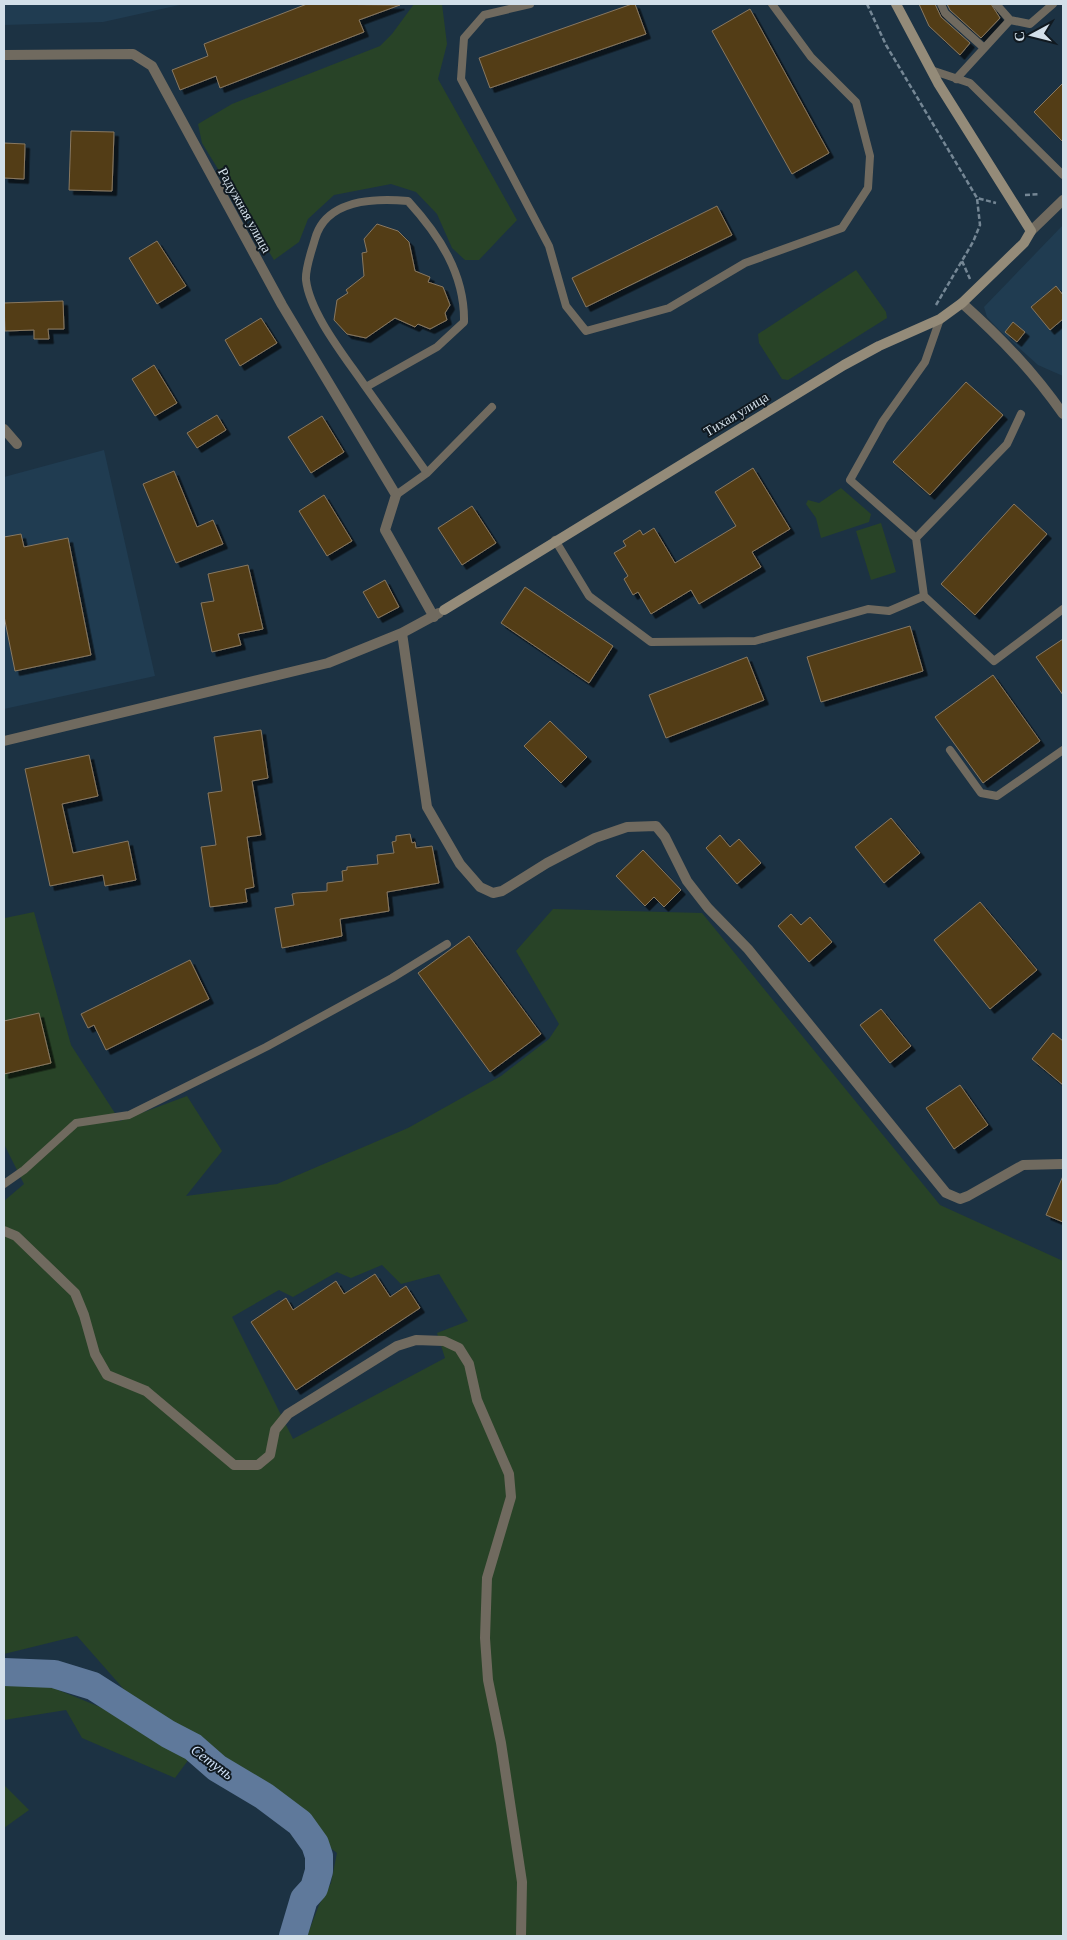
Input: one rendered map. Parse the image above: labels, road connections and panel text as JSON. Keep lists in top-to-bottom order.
{
  "streets": {
    "street": ["Радужная улица", "Тихая улица"]
  },
  "water": ["Сетунь"],
  "north": "left"
}
